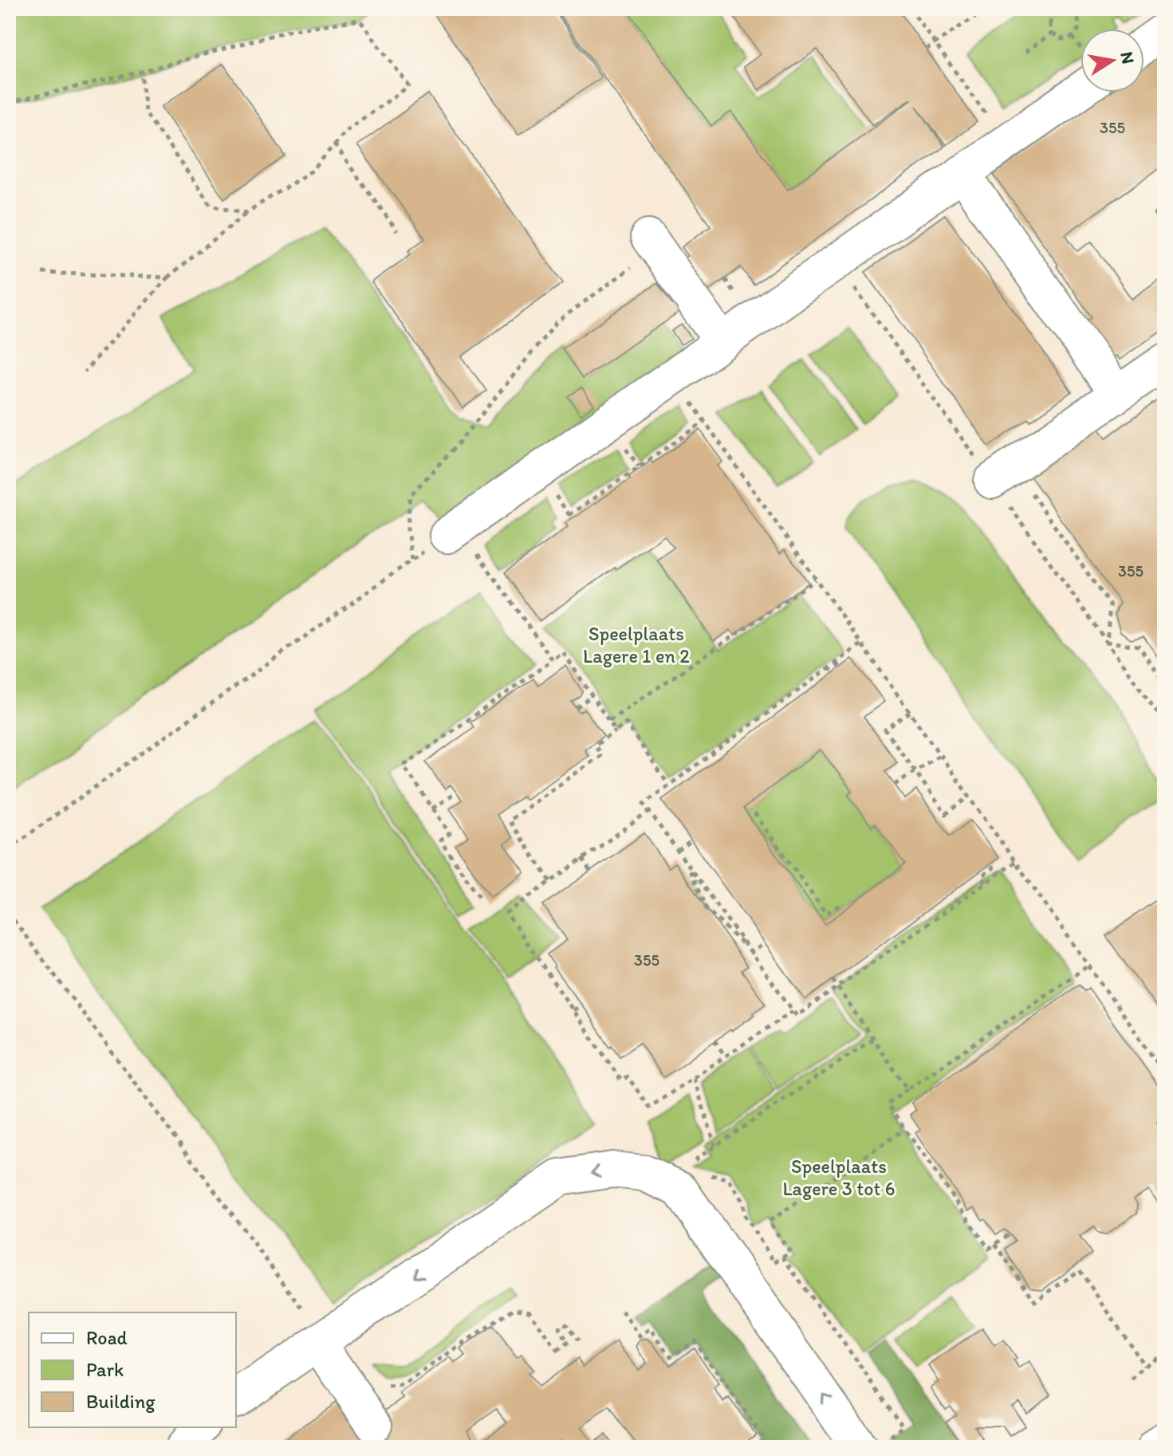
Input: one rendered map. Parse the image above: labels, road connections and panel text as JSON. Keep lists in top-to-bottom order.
{
  "parks": ["Speelplaats Lagere 1 en 2", "Speelplaats Lagere 3 tot 6"],
  "house_numbers": ["355", "355", "355"],
  "legend": ["Road", "Park", "Building"],
  "north": "right"
}
